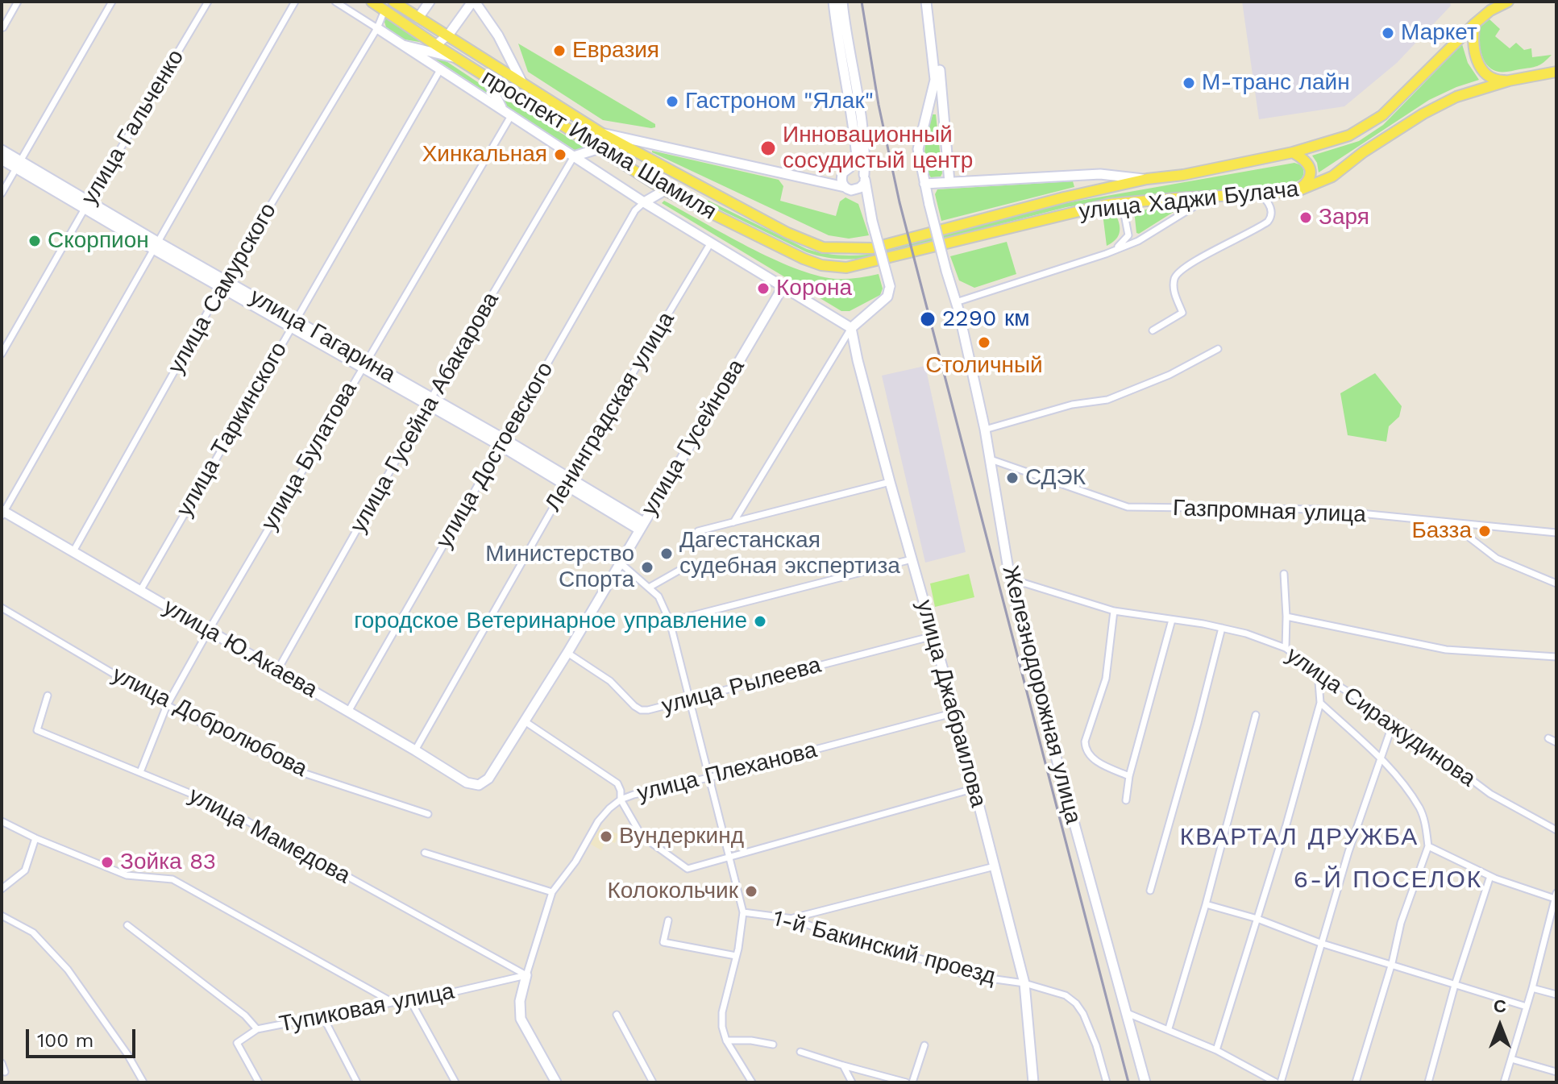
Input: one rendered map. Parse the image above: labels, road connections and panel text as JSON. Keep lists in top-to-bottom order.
{
  "streets": {
    "main road": [
      "проспект Имама Шамиля",
      "улица Хаджи Булача",
      "улица Гагарина",
      "улица Гусейнова",
      "улица Ю.Акаева",
      "Железнодорожная улица",
      "улица Джабраилова"
    ],
    "street": [
      "улица Гальченко",
      "улица Самурского",
      "Ленинградская улица",
      "улица Гусейна Абакарова",
      "улица Таркинского",
      "улица Достоевского",
      "улица Булатова",
      "Газпромная улица",
      "улица Рылеева",
      "улица Сиражудинова",
      "улица Добролюбова",
      "улица Плеханова",
      "улица Мамедова",
      "1-й Бакинский проезд",
      "Тупиковая улица"
    ]
  },
  "crossings": [
    ["улица Гальченко", "улица Гагарина"],
    ["проспект Имама Шамиля", "улица Хаджи Булача"],
    ["проспект Имама Шамиля", "улица Самурского"],
    ["проспект Имама Шамиля", "Ленинградская улица"],
    ["проспект Имама Шамиля", "улица Гусейна Абакарова"],
    ["проспект Имама Шамиля", "улица Таркинского"],
    ["проспект Имама Шамиля", "улица Гусейнова"],
    ["проспект Имама Шамиля", "улица Достоевского"],
    ["проспект Имама Шамиля", "улица Булатова"],
    ["проспект Имама Шамиля", "улица Джабраилова"],
    ["улица Самурского", "улица Гагарина"],
    ["улица Самурского", "улица Ю.Акаева"],
    ["улица Гагарина", "Ленинградская улица"],
    ["улица Гагарина", "улица Гусейна Абакарова"],
    ["улица Гагарина", "улица Таркинского"],
    ["улица Гагарина", "улица Гусейнова"],
    ["улица Гагарина", "улица Достоевского"],
    ["улица Гагарина", "улица Булатова"],
    ["Ленинградская улица", "улица Ю.Акаева"],
    ["улица Гусейна Абакарова", "улица Ю.Акаева"],
    ["улица Таркинского", "улица Ю.Акаева"],
    ["улица Гусейнова", "улица Ю.Акаева"],
    ["улица Гусейнова", "улица Рылеева"],
    ["улица Достоевского", "улица Ю.Акаева"],
    ["улица Булатова", "улица Ю.Акаева"],
    ["улица Булатова", "улица Добролюбова"],
    ["улица Булатова", "улица Мамедова"],
    ["Газпромная улица", "Железнодорожная улица"],
    ["улица Рылеева", "улица Джабраилова"],
    ["Железнодорожная улица", "улица Сиражудинова"],
    ["улица Джабраилова", "улица Плеханова"],
    ["улица Джабраилова", "1-й Бакинский проезд"],
    ["улица Плеханова", "улица Мамедова"],
    ["улица Плеханова", "Тупиковая улица"],
    ["улица Мамедова", "Тупиковая улица"]
  ],
  "districts": ["КВАРТАЛ ДРУЖБА", "6-Й ПОСЕЛОК"],
  "places": [
    "Маркет",
    "Евразия",
    "М-транс лайн",
    "Гастроном \"Ялак\"",
    "Инновационный сосудистый центр",
    "Хинкальная",
    "Заря",
    "Скорпион",
    "Корона",
    "2290 км",
    "Столичный",
    "СДЭК",
    "Базза",
    "Дагестанская судебная экспертиза",
    "Министерство Спорта",
    "городское Ветеринарное управление",
    "Вундеркинд",
    "Зойка 83",
    "Колокольчик"
  ],
  "scale_bar": "100 m",
  "north": "top"
}
